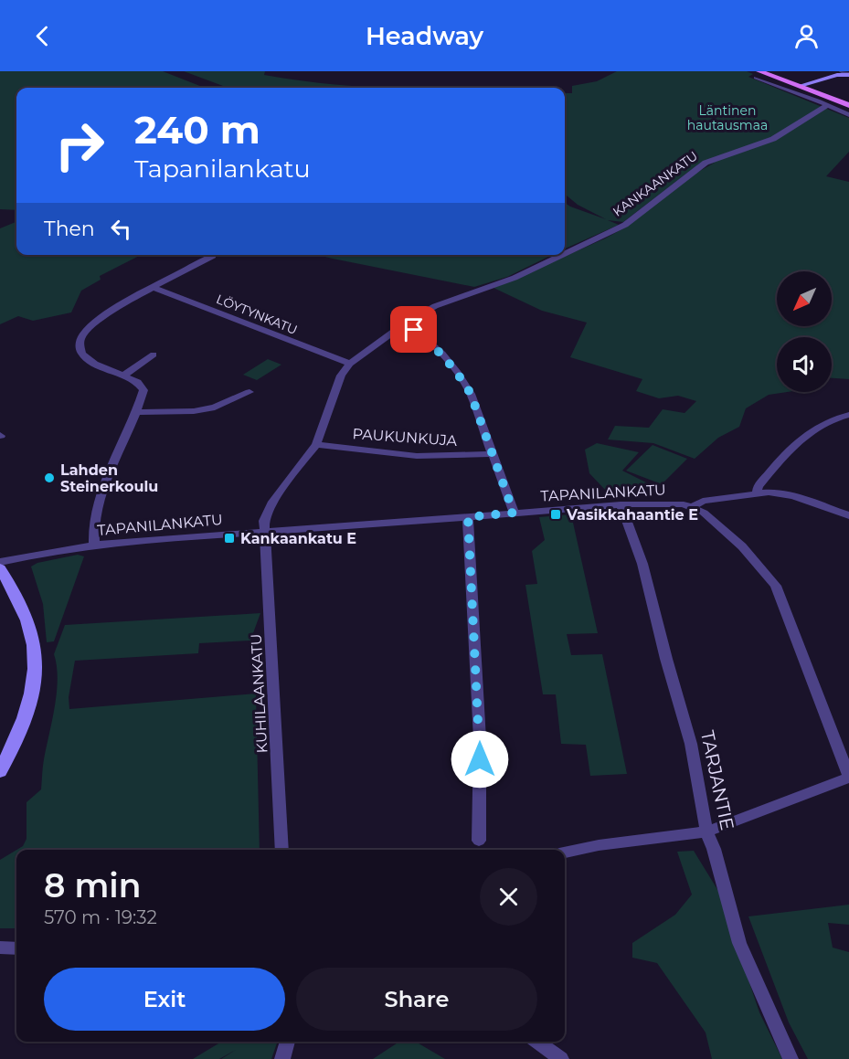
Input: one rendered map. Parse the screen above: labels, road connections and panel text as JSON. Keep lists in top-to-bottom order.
{
  "streets": {
    "street": [
      "KANKAANKATU",
      "LÖYTYNKATU",
      "PAUKUNKUJA",
      "TAPANILANKATU",
      "KUHILAANKATU",
      "TARJANTIE"
    ]
  },
  "crossings": [
    ["KANKAANKATU", "LÖYTYNKATU"],
    ["KANKAANKATU", "PAUKUNKUJA"],
    ["KANKAANKATU", "TAPANILANKATU"],
    ["KANKAANKATU", "KUHILAANKATU"],
    ["TAPANILANKATU", "KUHILAANKATU"],
    ["TAPANILANKATU", "TARJANTIE"]
  ],
  "parks": ["Läntinen hautausmaa"],
  "places": {
    "other": ["Lahden Steinerkoulu"],
    "transit": ["Vasikkahaantie E", "Kankaankatu E"]
  },
  "north": "bottom left",
  "page": {
    "header": "Headway",
    "turn": ["240 m", "Tapanilankatu"],
    "then": "Then",
    "heading": ["8 min", "570 m · 19:32"],
    "buttons": ["Exit", "Share"]
  }
}
